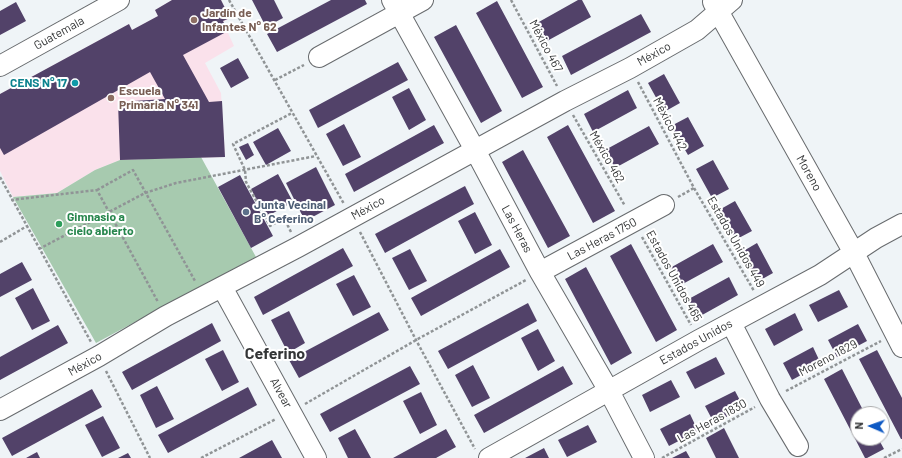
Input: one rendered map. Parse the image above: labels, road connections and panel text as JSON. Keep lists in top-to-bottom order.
{
  "streets": {
    "street": [
      "Guatemala",
      "México",
      "Moreno",
      "Las Heras",
      "Las Heras 1750",
      "Estados Unidos",
      "Alvear"
    ],
    "path": [
      "México 467",
      "México 442",
      "México 462",
      "Estados Unidos 449",
      "Estados Unidos 465",
      "Moreno 1829",
      "Las Heras 1830"
    ]
  },
  "crossings": [
    ["México 467", "México"],
    ["México 467", "México 462"],
    ["México", "México 442"],
    ["México", "México 462"],
    ["México", "Moreno"],
    ["México", "Las Heras"],
    ["México", "Alvear"],
    ["México 442", "Estados Unidos 449"],
    ["México 462", "Las Heras 1750"],
    ["México 462", "Estados Unidos 465"],
    ["Moreno", "Estados Unidos"],
    ["Moreno", "Moreno 1829"],
    ["Las Heras", "Las Heras 1750"],
    ["Las Heras", "Estados Unidos"],
    ["Las Heras 1750", "Estados Unidos 465"],
    ["Estados Unidos 449", "Estados Unidos"],
    ["Estados Unidos 465", "Estados Unidos"],
    ["Moreno 1829", "Las Heras 1830"]
  ],
  "districts": ["Ceferino"],
  "places": [
    "Jardín de Infantes N° 62",
    "CENS N° 17",
    "Escuela Primaria N° 341",
    "Junta Vecinal B° Ceferino",
    "Gimnasio a cielo abierto"
  ],
  "north": "left"
}
